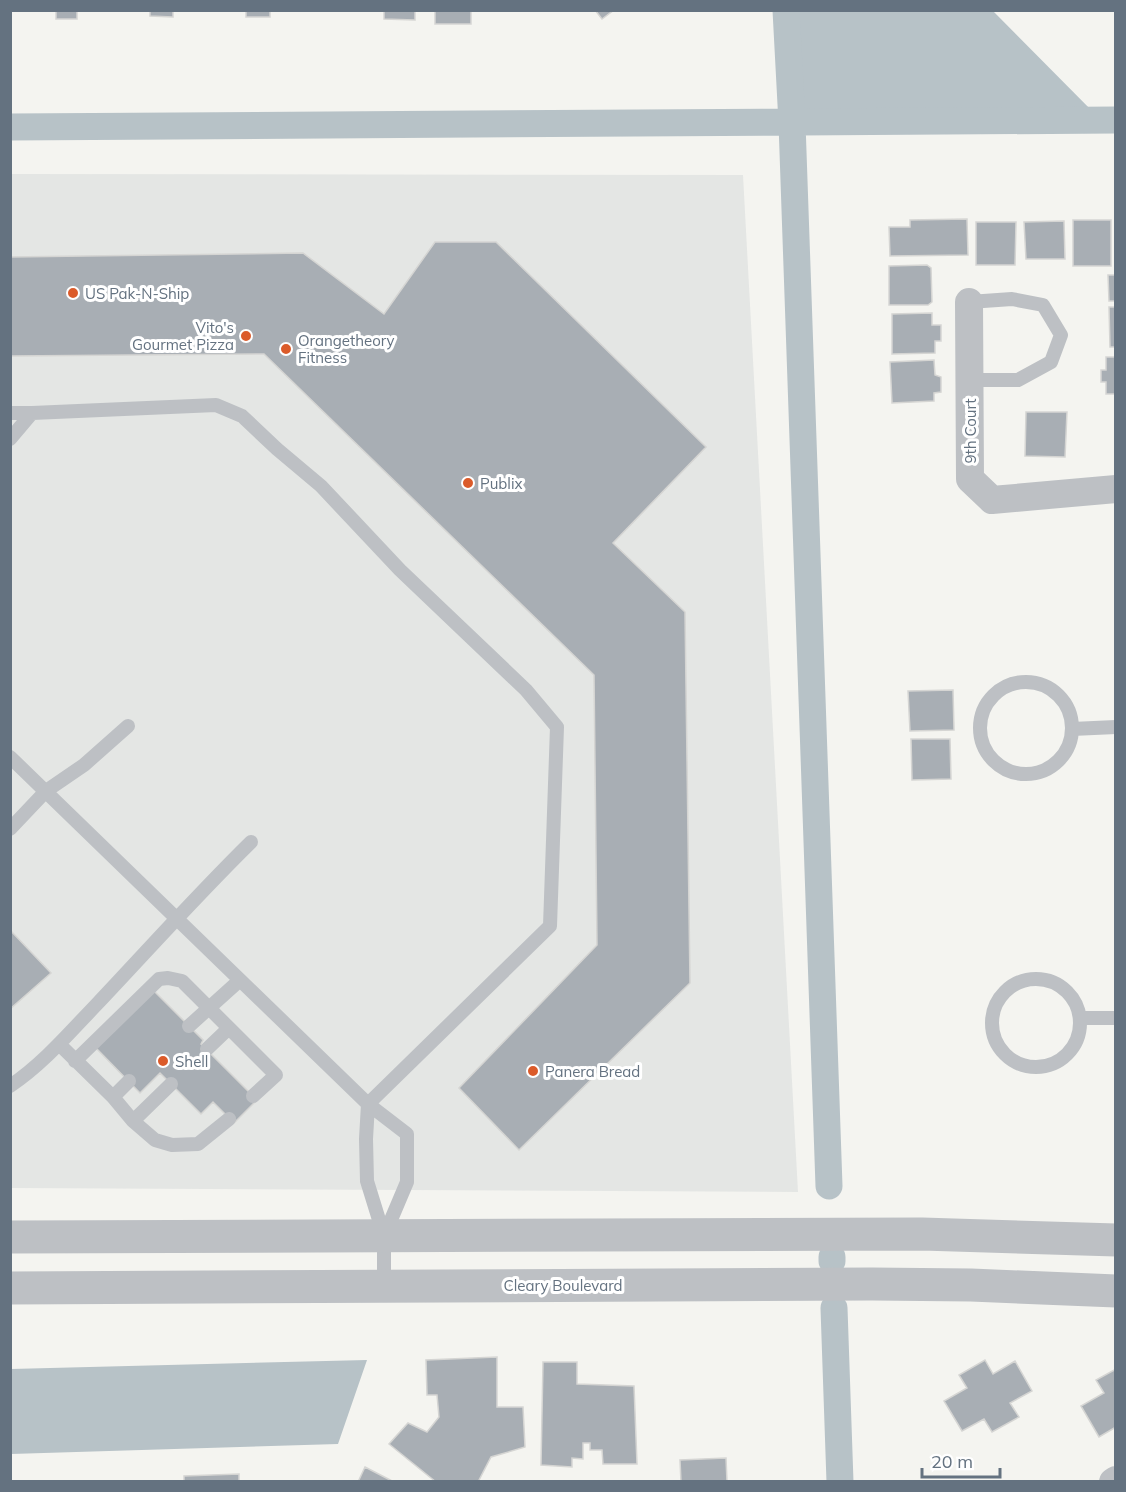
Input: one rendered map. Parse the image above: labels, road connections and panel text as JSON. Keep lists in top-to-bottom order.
{
  "streets": {
    "street": ["9th Court", "Cleary Boulevard"]
  },
  "places": [
    "US Pak-N-Ship",
    "Vito's Gourmet Pizza",
    "Orangetheory Fitness",
    "Publix",
    "Shell",
    "Panera Bread"
  ],
  "scale_bar": "20 m"
}
